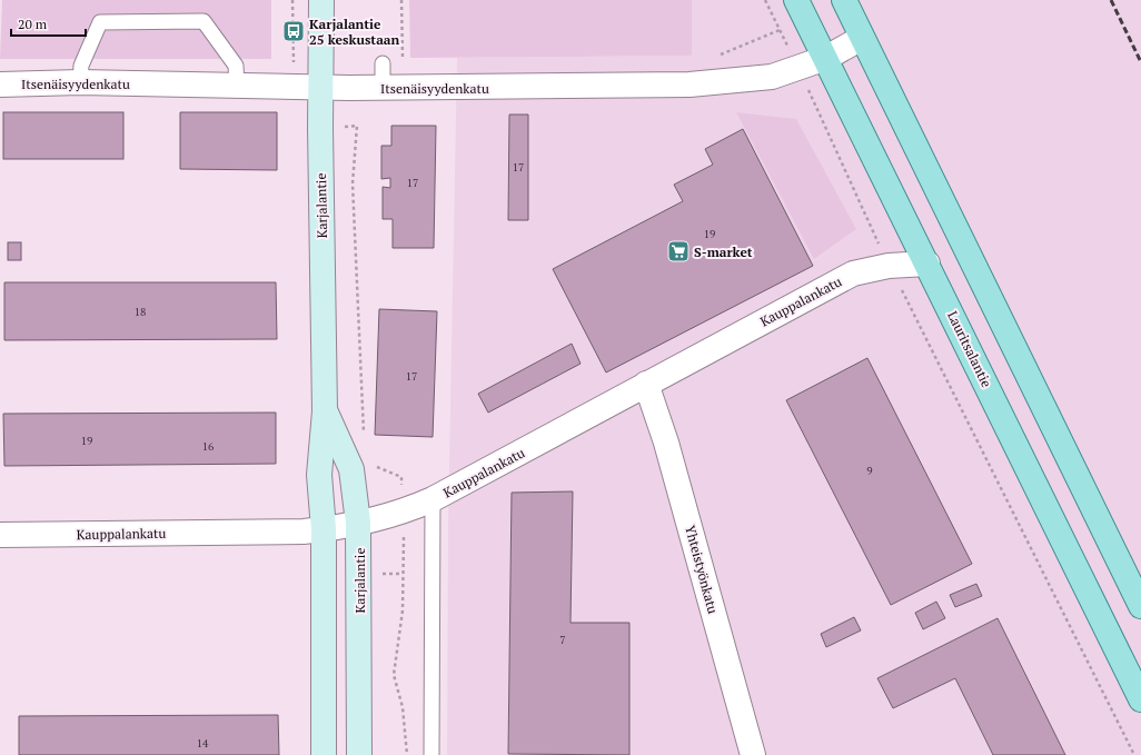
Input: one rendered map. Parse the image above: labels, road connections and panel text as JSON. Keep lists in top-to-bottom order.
{
  "streets": {
    "main road": ["Karjalantie", "Lauritsalantie"],
    "street": ["Itsenäisyydenkatu", "Kauppalankatu", "Yhteistyönkatu"]
  },
  "crossings": [
    ["Itsenäisyydenkatu", "Karjalantie"],
    ["Itsenäisyydenkatu", "Lauritsalantie"],
    ["Karjalantie", "Kauppalankatu"],
    ["Kauppalankatu", "Lauritsalantie"],
    ["Kauppalankatu", "Yhteistyönkatu"]
  ],
  "places": {
    "bus stop": ["Karjalantie 25 keskustaan"],
    "supermarket": ["S-market"]
  },
  "house_numbers": [
    "17",
    "17",
    "19",
    "18",
    "17",
    "19",
    "16",
    "9",
    "7",
    "14"
  ],
  "scale_bar": "20 m"
}
